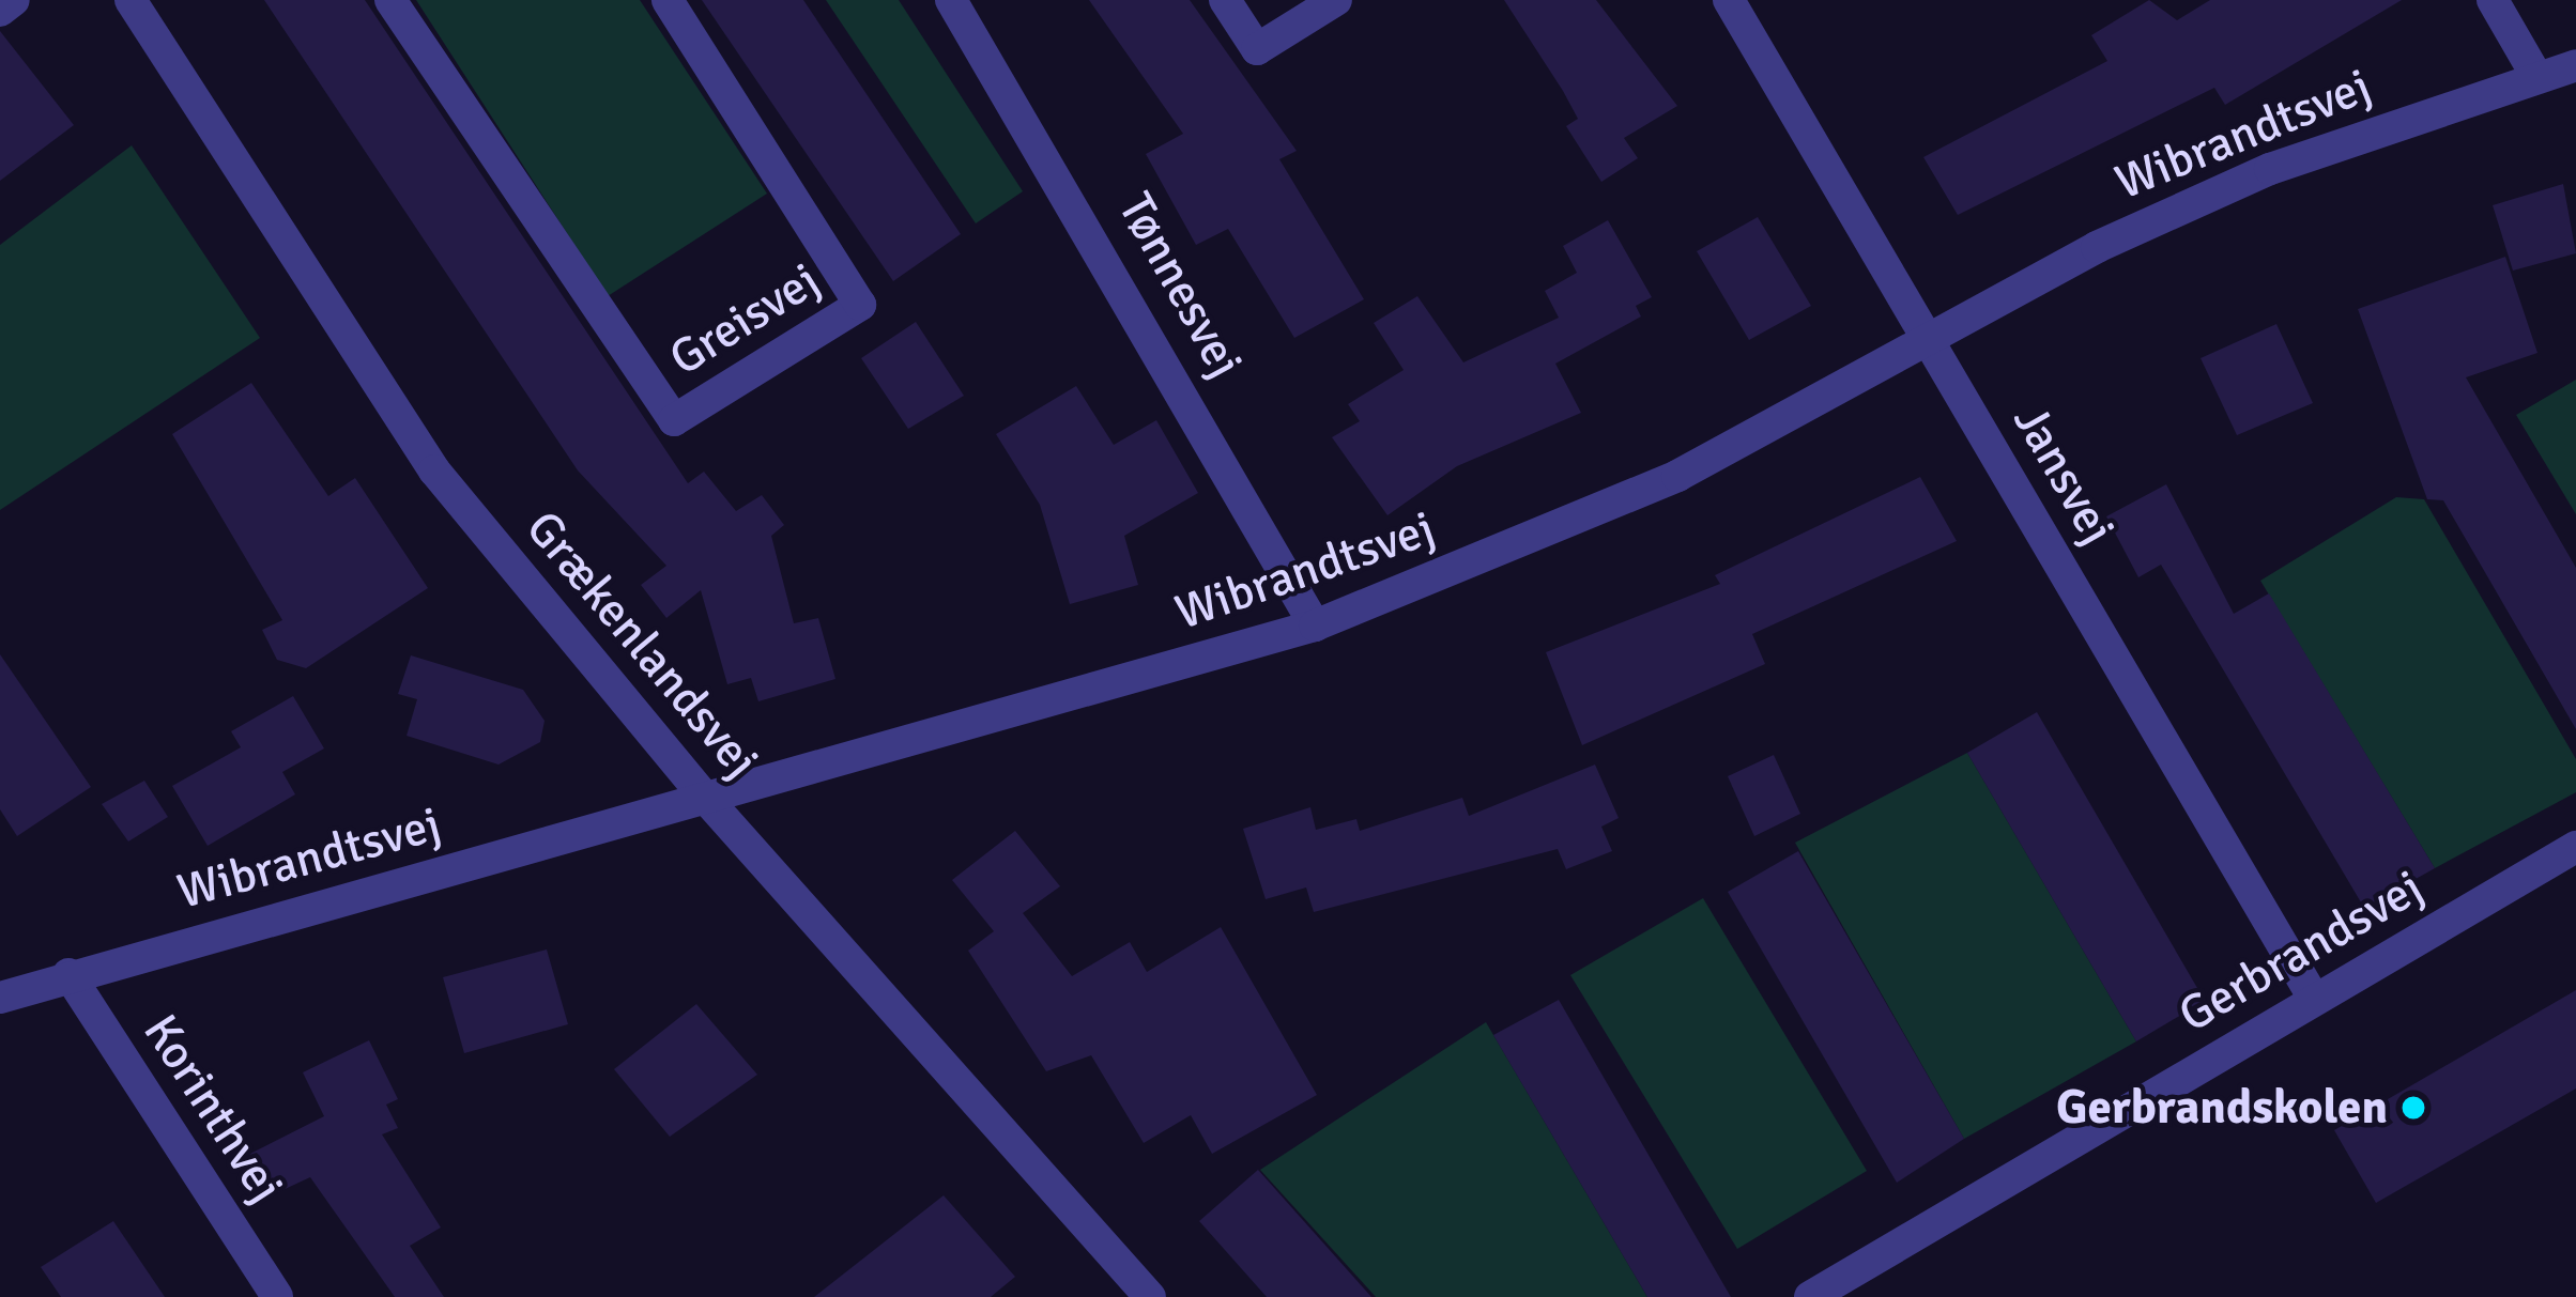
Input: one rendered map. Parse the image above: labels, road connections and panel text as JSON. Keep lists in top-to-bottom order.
{
  "streets": {
    "street": [
      "Wibrandtsvej",
      "Tønnesvej",
      "Greisvej",
      "Jansvej",
      "Grækenlandsvej",
      "Gerbrandsvej",
      "Korinthvej"
    ]
  },
  "crossings": [
    ["Wibrandtsvej", "Tønnesvej"],
    ["Wibrandtsvej", "Jansvej"],
    ["Wibrandtsvej", "Grækenlandsvej"],
    ["Wibrandtsvej", "Korinthvej"],
    ["Jansvej", "Gerbrandsvej"]
  ],
  "places": ["Gerbrandskolen"]
}
